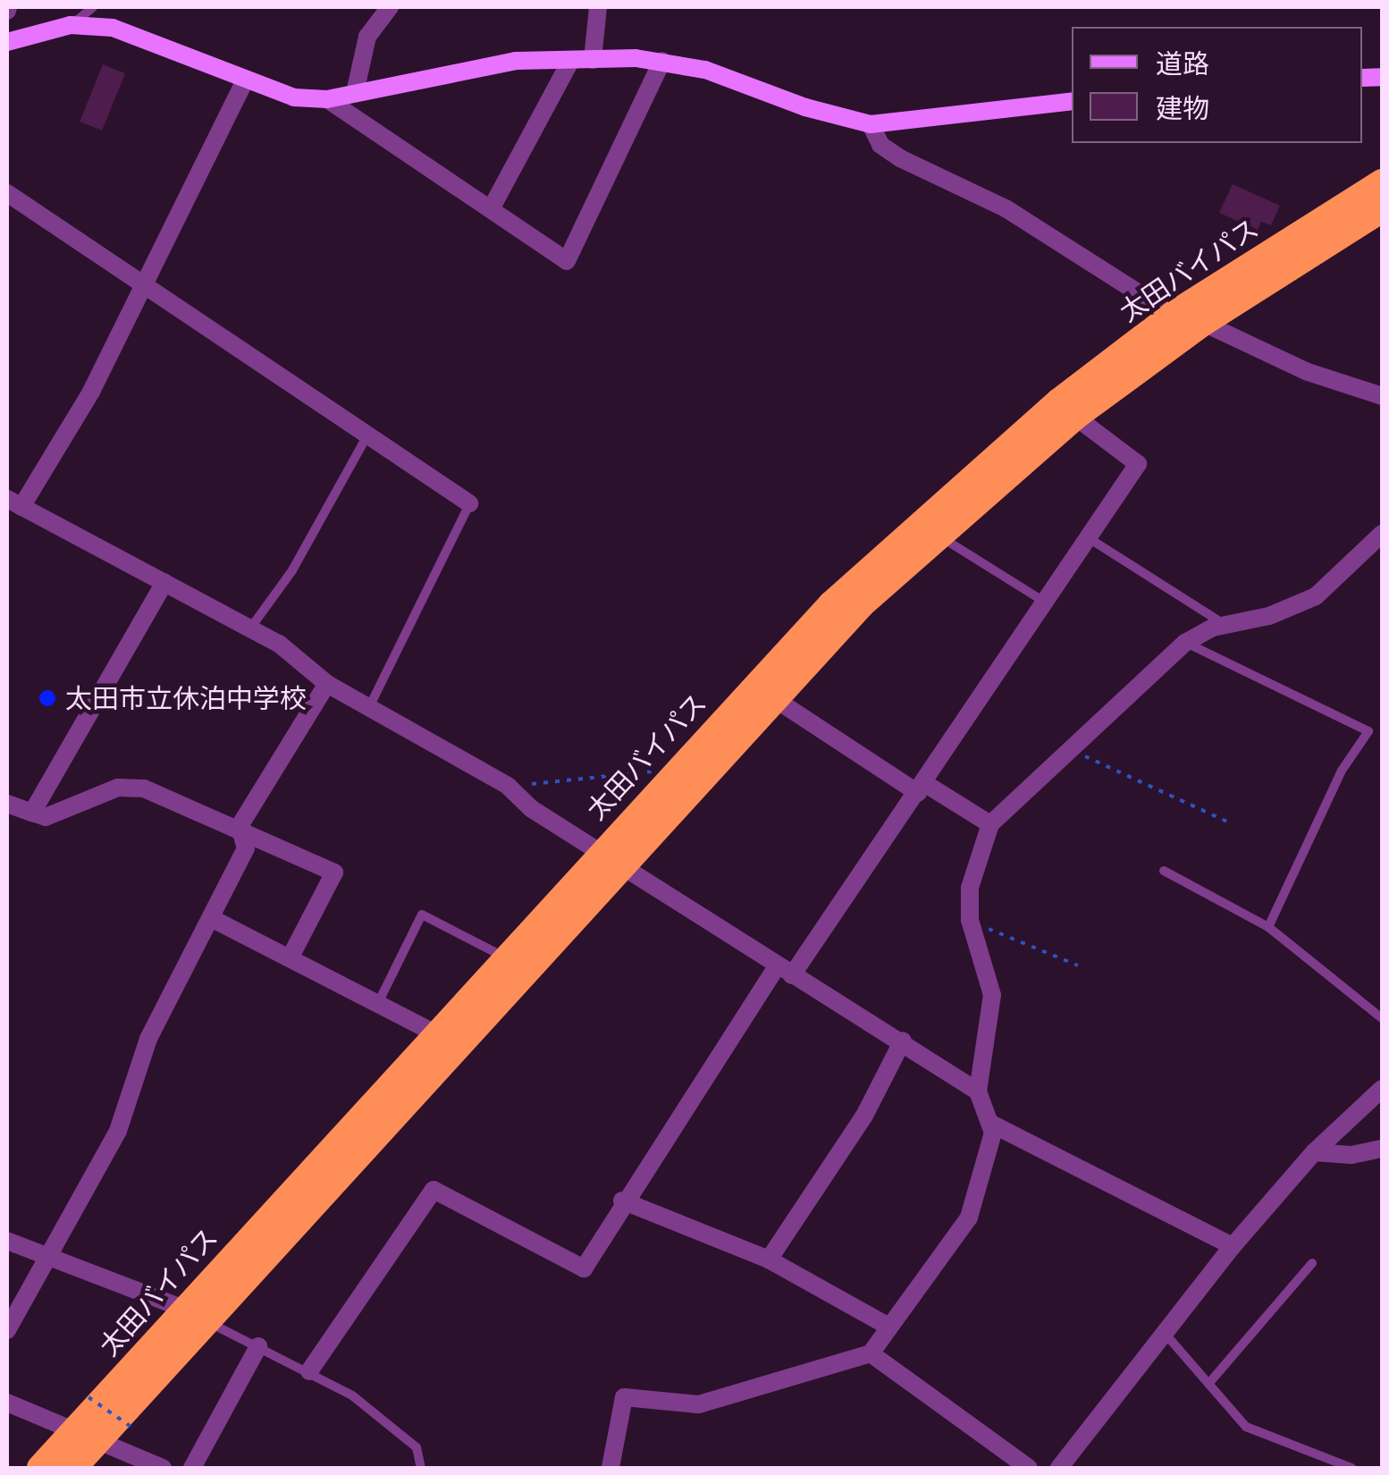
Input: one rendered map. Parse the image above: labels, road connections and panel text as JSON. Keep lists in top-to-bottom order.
{
  "streets": {
    "highway": ["太田バイパス"]
  },
  "places": ["太田市立休泊中学校"],
  "legend": ["道路", "建物"]
}
